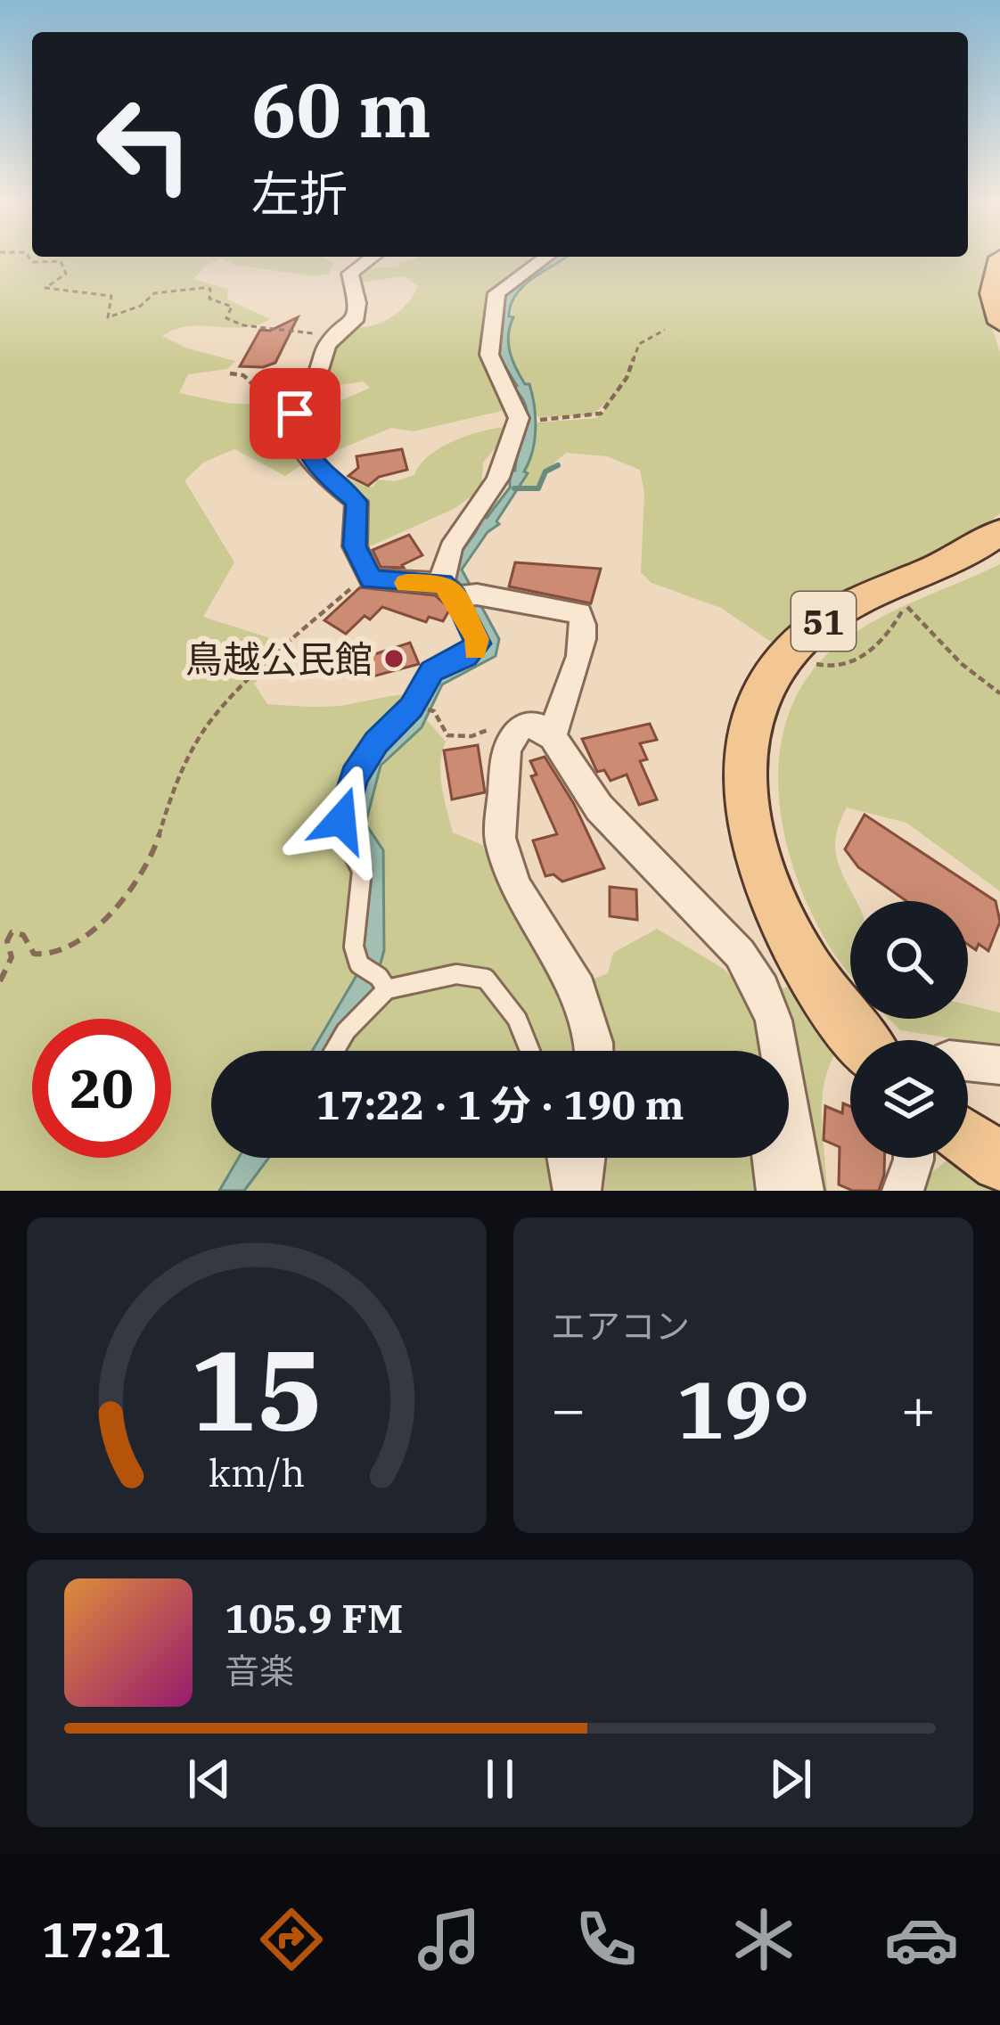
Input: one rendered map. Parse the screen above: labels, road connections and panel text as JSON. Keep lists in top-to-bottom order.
{
  "streets": {
    "main road": ["51"]
  },
  "places": ["鳥越公民館"],
  "page": {
    "turn": ["60 m", "左折"],
    "limit": "20",
    "trip": "17:22 · 1 分 · 190 m",
    "tile": "エアコン",
    "heat": ["−", "19°", "+"],
    "song": ["105.9 FM", "音楽"],
    "tabs": "17:21",
    "gauge": ["15", "km/h"]
  }
}
